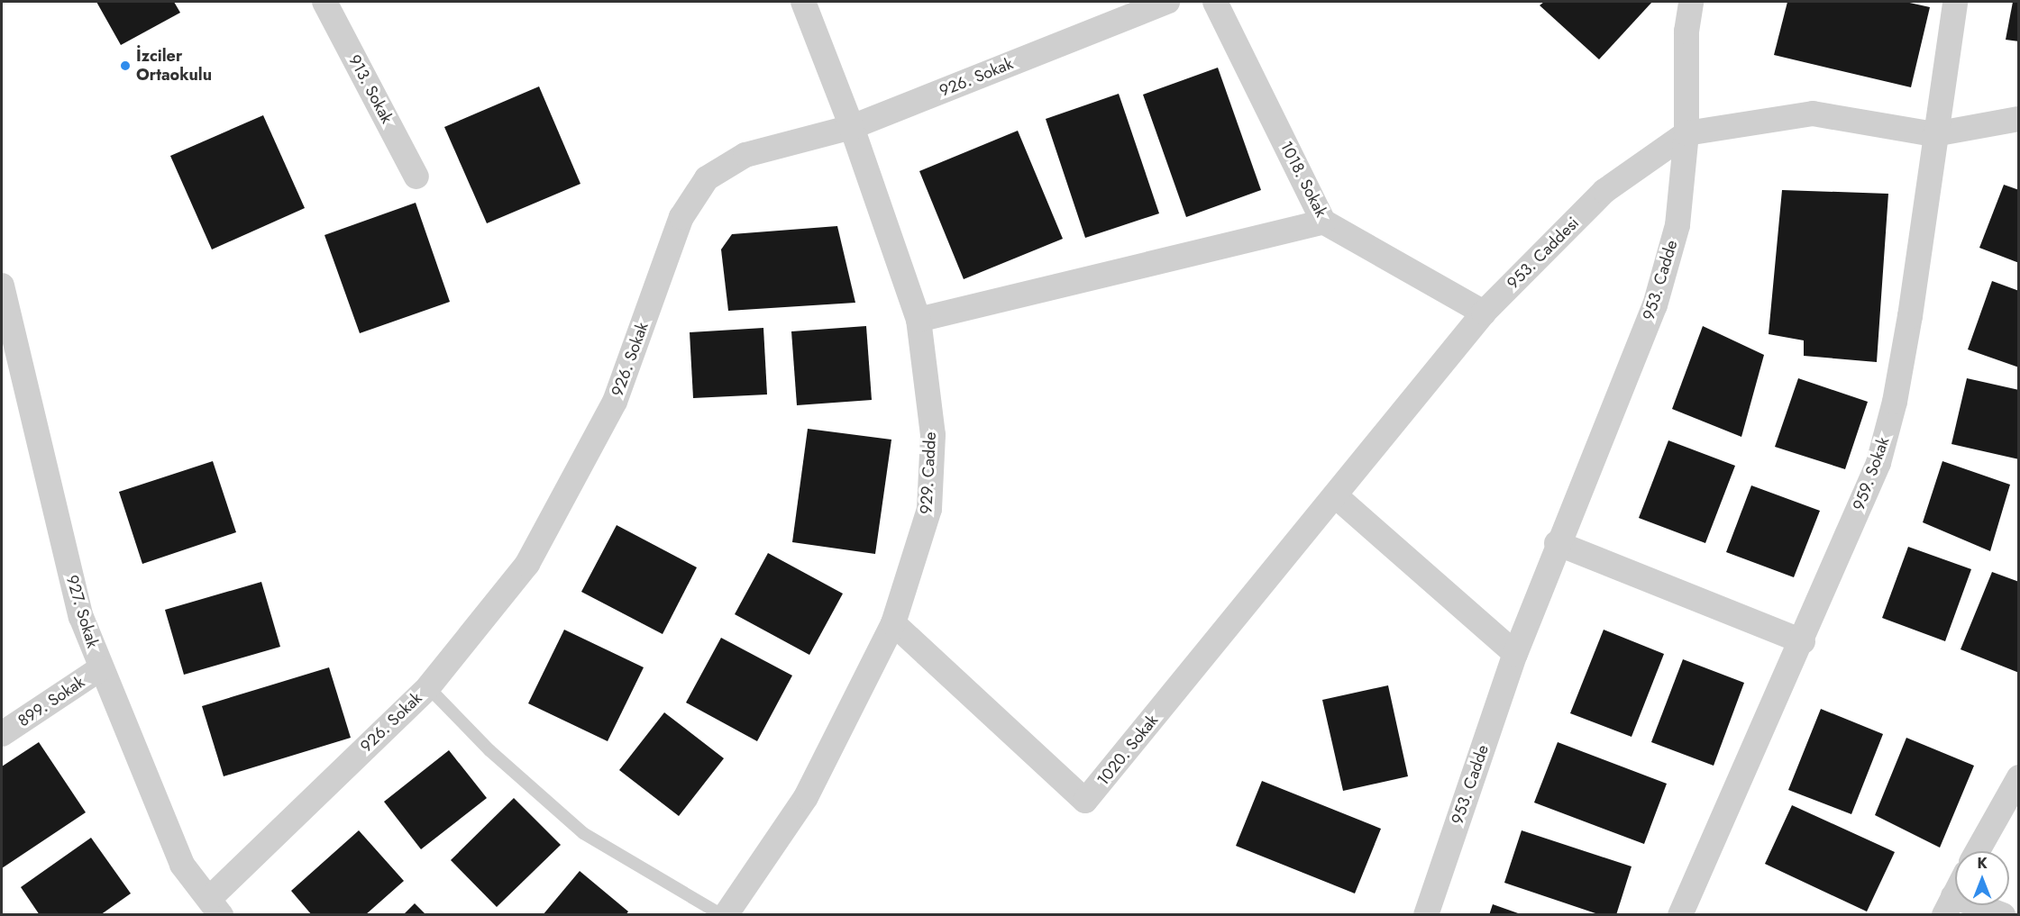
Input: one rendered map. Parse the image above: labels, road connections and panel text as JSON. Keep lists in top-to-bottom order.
{
  "streets": {
    "street": [
      "926. Sokak",
      "913. Sokak",
      "1018. Sokak",
      "953. Caddesi",
      "953. Cadde",
      "929. Cadde",
      "959. Sokak",
      "927. Sokak",
      "899. Sokak",
      "1020. Sokak"
    ]
  },
  "crossings": [
    ["926. Sokak", "929. Cadde"],
    ["926. Sokak", "927. Sokak"],
    ["1018. Sokak", "953. Caddesi"],
    ["953. Caddesi", "953. Cadde"],
    ["953. Caddesi", "1020. Sokak"],
    ["929. Cadde", "1020. Sokak"],
    ["927. Sokak", "899. Sokak"]
  ],
  "places": ["İzciler Ortaokulu"],
  "north": "top"
}
